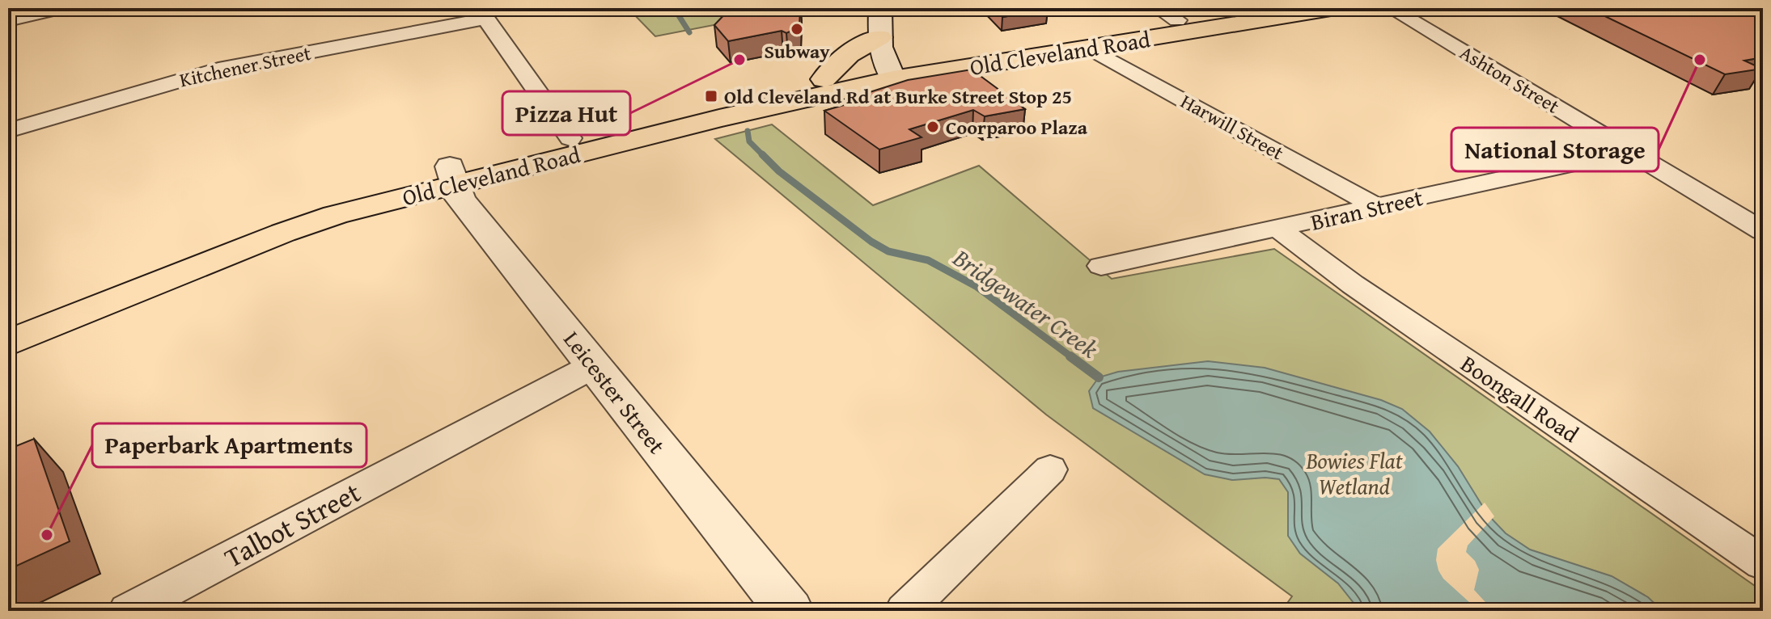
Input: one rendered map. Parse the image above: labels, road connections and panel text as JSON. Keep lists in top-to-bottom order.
{
  "streets": {
    "highway": ["Old Cleveland Road"],
    "street": [
      "Kitchener Street",
      "Ashton Street",
      "Harwill Street",
      "Biran Street",
      "Leicester Street",
      "Boongall Road",
      "Talbot Street"
    ]
  },
  "crossings": [
    ["Old Cleveland Road", "Harwill Street"],
    ["Old Cleveland Road", "Leicester Street"],
    ["Ashton Street", "Biran Street"],
    ["Harwill Street", "Biran Street"],
    ["Biran Street", "Boongall Road"],
    ["Leicester Street", "Talbot Street"]
  ],
  "water": ["Bridgewater Creek"],
  "parks": ["Bowies Flat Wetland"],
  "places": {
    "other": [
      "Subway",
      "Pizza Hut",
      "National Storage",
      "Coorparoo Plaza",
      "Paperbark Apartments"
    ],
    "transit": ["Old Cleveland Rd at Burke Street Stop 25"]
  }
}
